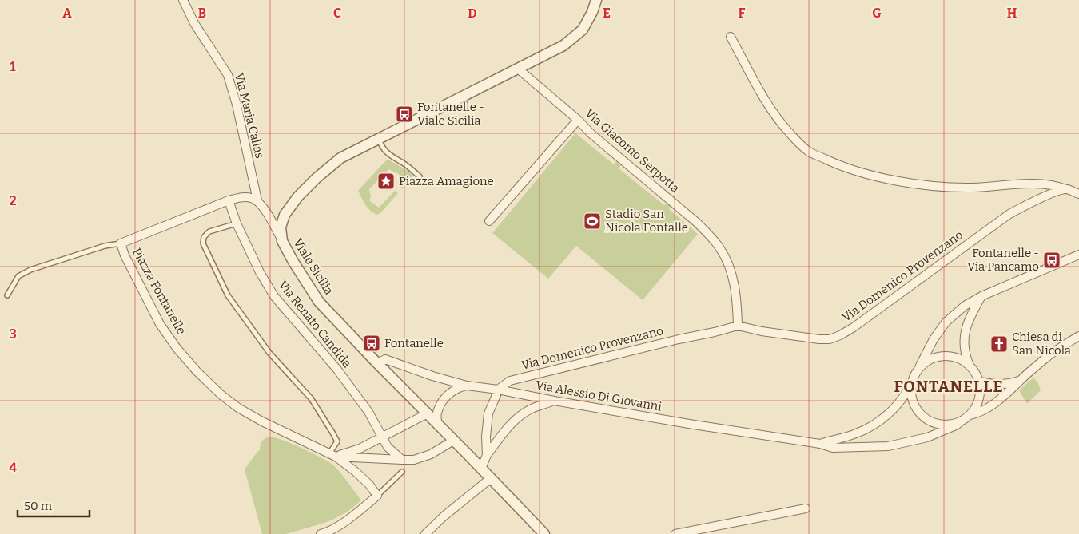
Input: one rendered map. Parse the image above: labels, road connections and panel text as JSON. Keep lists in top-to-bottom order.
{
  "streets": {
    "street": [
      "Via Maria Callas",
      "Via Giacomo Serpotta",
      "Viale Sicilia",
      "Via Domenico Provenzano",
      "Piazza Fontanelle",
      "Via Renato Candida",
      "Via Alessio Di Giovanni"
    ]
  },
  "crossings": [
    ["Via Giacomo Serpotta", "Viale Sicilia"],
    ["Via Giacomo Serpotta", "Via Domenico Provenzano"],
    ["Viale Sicilia", "Via Alessio Di Giovanni"],
    ["Via Domenico Provenzano", "Via Alessio Di Giovanni"]
  ],
  "districts": ["FONTANELLE"],
  "places": {
    "bus stop": ["Fontanelle - Viale Sicilia", "Fontanelle - Via Pancamo", "Fontanelle"],
    "place": ["Piazza Amagione"],
    "sports": ["Stadio San Nicola Fontalle"],
    "church": ["Chiesa di San Nicola"]
  },
  "scale_bar": "50 m",
  "grid": {
    "columns": [
      "A",
      "B",
      "C",
      "D",
      "E",
      "F",
      "G",
      "H"
    ],
    "rows": [
      "1",
      "2",
      "3",
      "4"
    ]
  }
}
